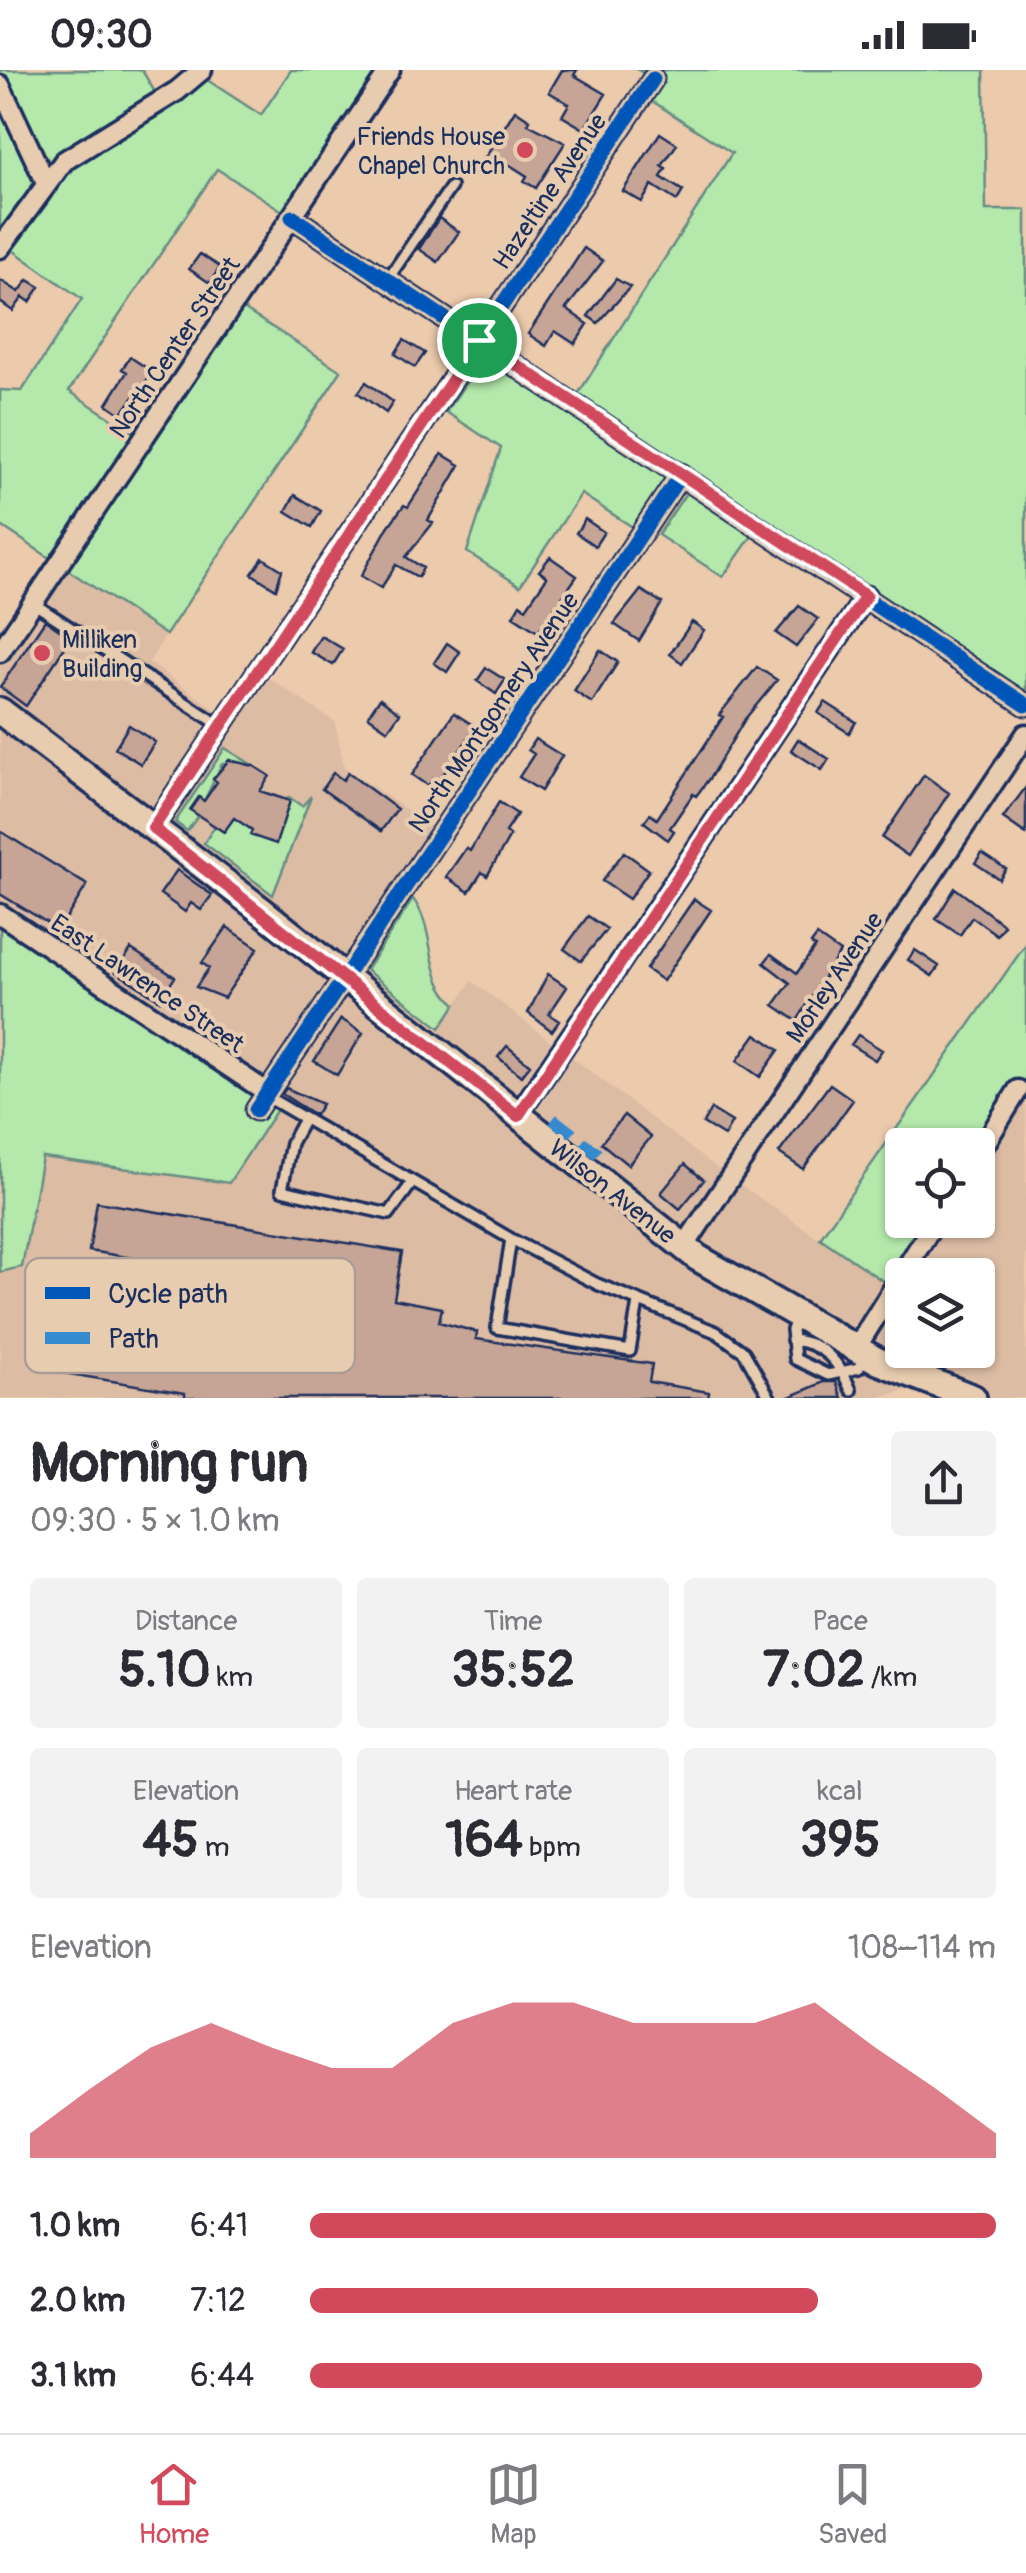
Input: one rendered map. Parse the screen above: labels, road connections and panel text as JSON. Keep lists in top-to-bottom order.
{
  "streets": {
    "main road": ["Wilson Avenue"],
    "street": [
      "Hazeltine Avenue",
      "North Center Street",
      "North Montgomery Avenue",
      "Morley Avenue",
      "East Lawrence Street"
    ]
  },
  "crossings": [
    ["Hazeltine Avenue", "Wilson Avenue"],
    ["North Montgomery Avenue", "East Lawrence Street"],
    ["North Montgomery Avenue", "Wilson Avenue"],
    ["Morley Avenue", "Wilson Avenue"]
  ],
  "places": ["Friends House Chapel Church", "Milliken Building"],
  "legend": ["Cycle path", "Path"],
  "page": {
    "status": "09:30",
    "heading": ["Morning run", "09:30 · 5 × 1.0 km"],
    "stats": [
      ["Distance", "5.10 km"],
      ["Time", "35:52"],
      ["Pace", "7:02 /km"],
      ["Elevation", "45 m"],
      ["Heart rate", "164 bpm"],
      ["kcal", "395"]
    ],
    "chart": ["Elevation", "108–114 m"],
    "list": [
      {
        "name": "1.0 km",
        "note": "6:41"
      },
      {
        "name": "2.0 km",
        "note": "7:12"
      },
      {
        "name": "3.1 km",
        "note": "6:44"
      }
    ],
    "tabs": ["Home", "Map", "Saved"]
  }
}
